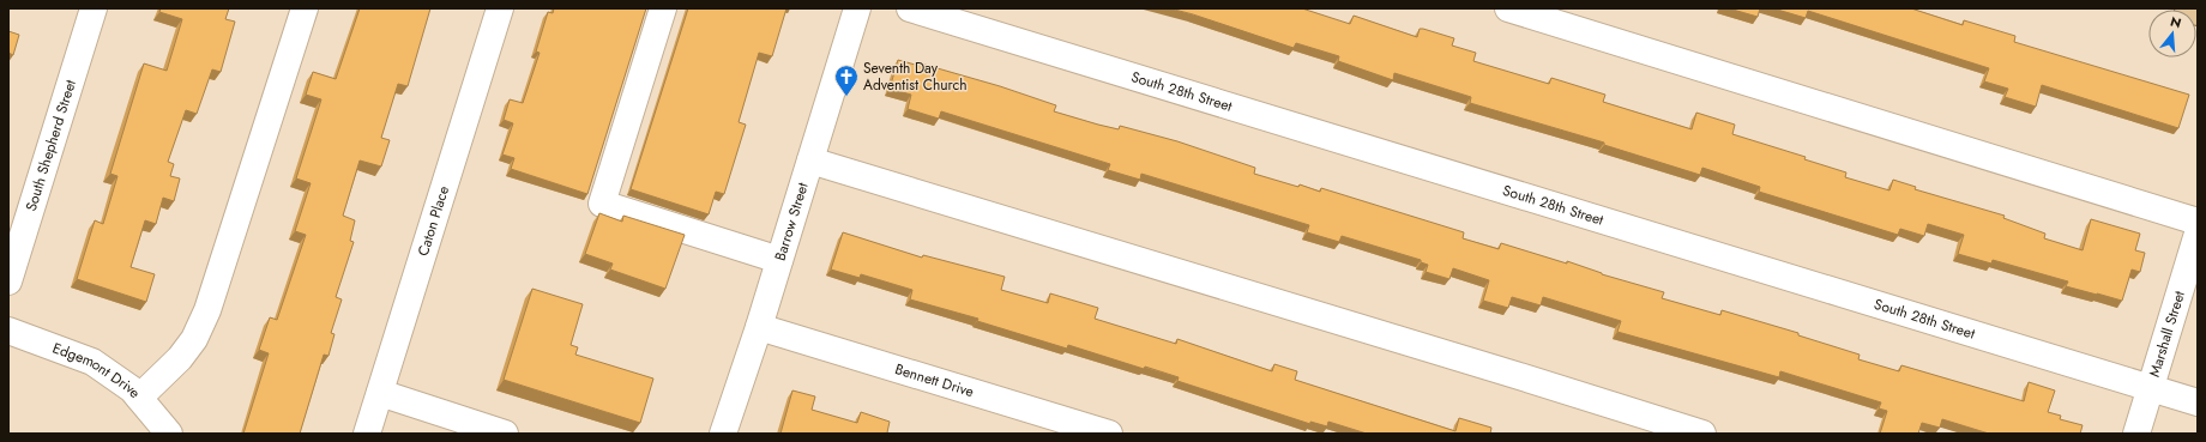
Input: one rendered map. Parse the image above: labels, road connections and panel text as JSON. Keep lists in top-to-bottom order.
{
  "streets": {
    "street": [
      "South 28th Street",
      "South Shepherd Street",
      "Caton Place",
      "Barrow Street",
      "Marshall Street",
      "Edgemont Drive",
      "Bennett Drive"
    ]
  },
  "crossings": [
    ["South 28th Street", "Marshall Street"],
    ["Barrow Street", "Bennett Drive"]
  ],
  "places": {
    "church": ["Seventh Day Adventist Church"]
  },
  "north": "top"
}
